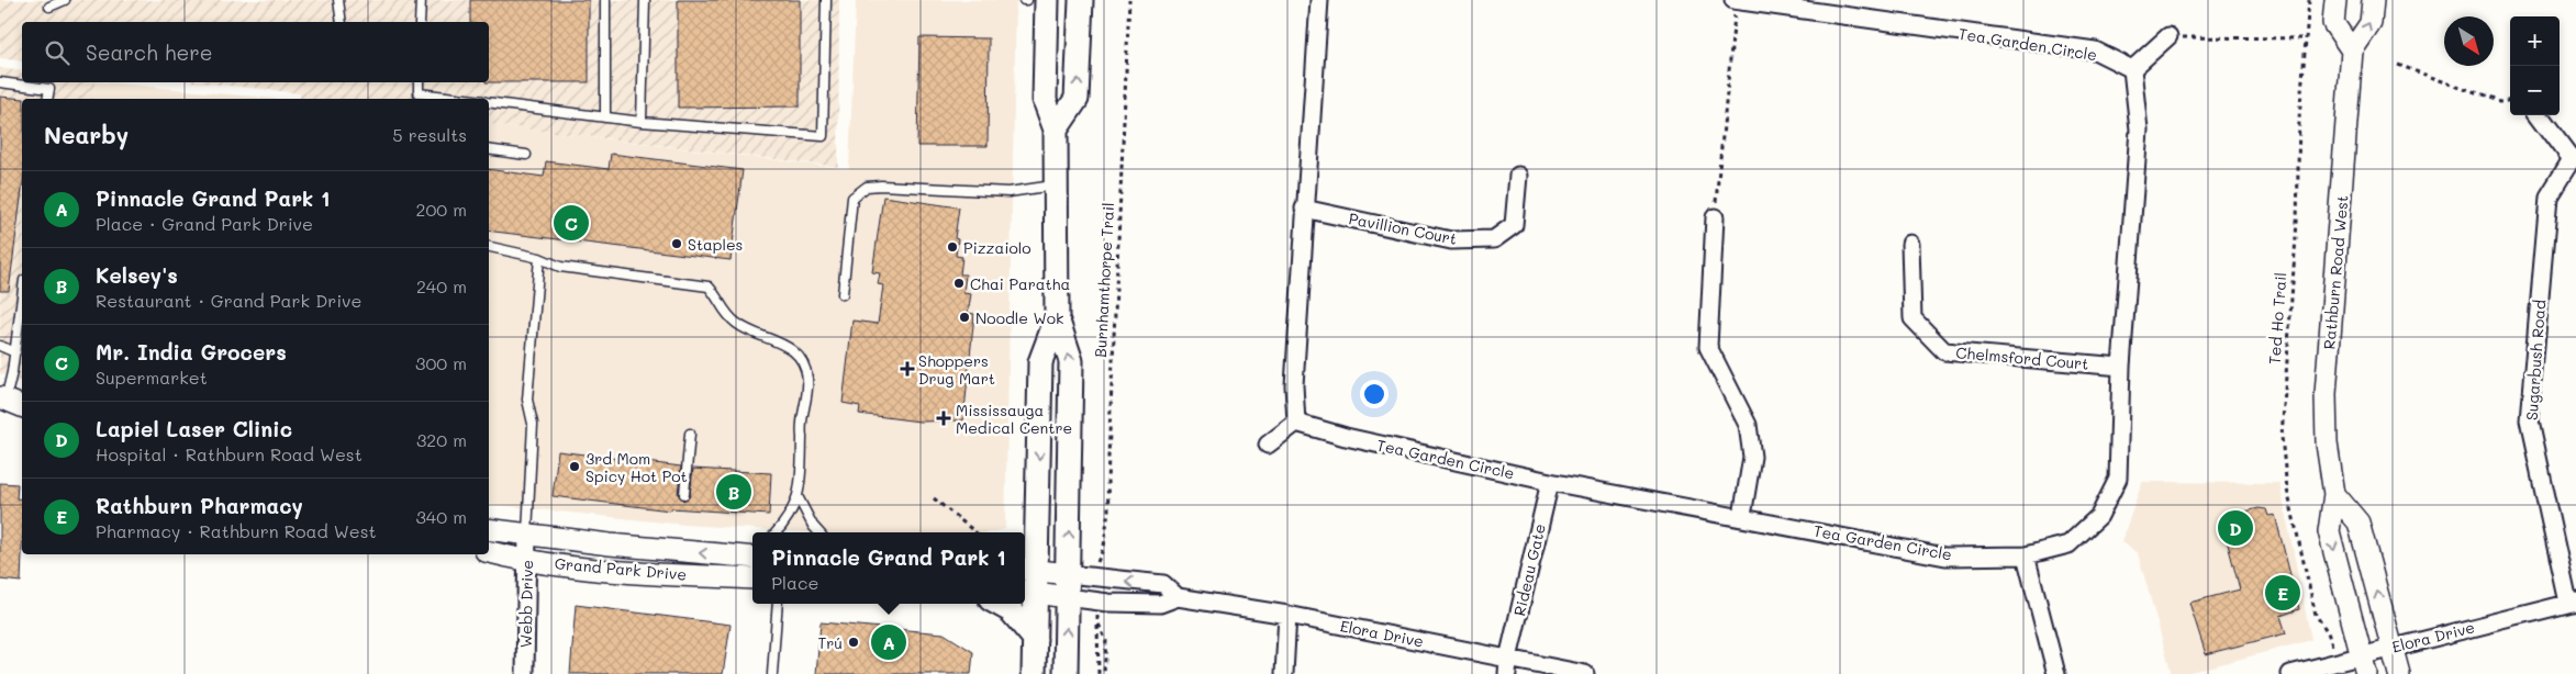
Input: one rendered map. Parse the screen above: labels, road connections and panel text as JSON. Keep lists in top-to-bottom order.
{
  "streets": {
    "street": [
      "Tea Garden Circle",
      "Pavillion Court",
      "Rathburn Road West",
      "Chelmsford Court",
      "Sugarbush Road",
      "Grand Park Drive",
      "Rideau Gate",
      "Webb Drive",
      "Elora Drive"
    ],
    "path": ["Burnhamthorpe Trail", "Ted Ho Trail"]
  },
  "crossings": [
    ["Tea Garden Circle", "Chelmsford Court"],
    ["Tea Garden Circle", "Rideau Gate"],
    ["Rathburn Road West", "Elora Drive"],
    ["Sugarbush Road", "Elora Drive"],
    ["Grand Park Drive", "Webb Drive"],
    ["Rideau Gate", "Elora Drive"]
  ],
  "places": {
    "other": [
      "Staples",
      "Pizzaiolo",
      "Chai Paratha",
      "Noodle Wok",
      "3rd Mom Spicy Hot Pot",
      "Trú"
    ],
    "health": ["Shoppers Drug Mart", "Mississauga Medical Centre"]
  },
  "north": "bottom right",
  "page": {
    "map_buttons": ["+", "−"],
    "search": "Search here",
    "heading": ["Nearby", "5 results"],
    "list": [
      {
        "mark": "A",
        "name": "Pinnacle Grand Park 1",
        "note": "Place · Grand Park Drive",
        "value": "200 m"
      },
      {
        "mark": "B",
        "name": "Kelsey's",
        "note": "Restaurant · Grand Park Drive",
        "value": "240 m"
      },
      {
        "mark": "C",
        "name": "Mr. India Grocers",
        "note": "Supermarket",
        "value": "300 m"
      },
      {
        "mark": "D",
        "name": "Lapiel Laser Clinic",
        "note": "Hospital · Rathburn Road West",
        "value": "320 m"
      },
      {
        "mark": "E",
        "name": "Rathburn Pharmacy",
        "note": "Pharmacy · Rathburn Road West",
        "value": "340 m"
      }
    ],
    "pins": [
      "C",
      "B",
      "D",
      "E",
      "A"
    ],
    "popup": ["Pinnacle Grand Park 1", "Place"]
  }
}
